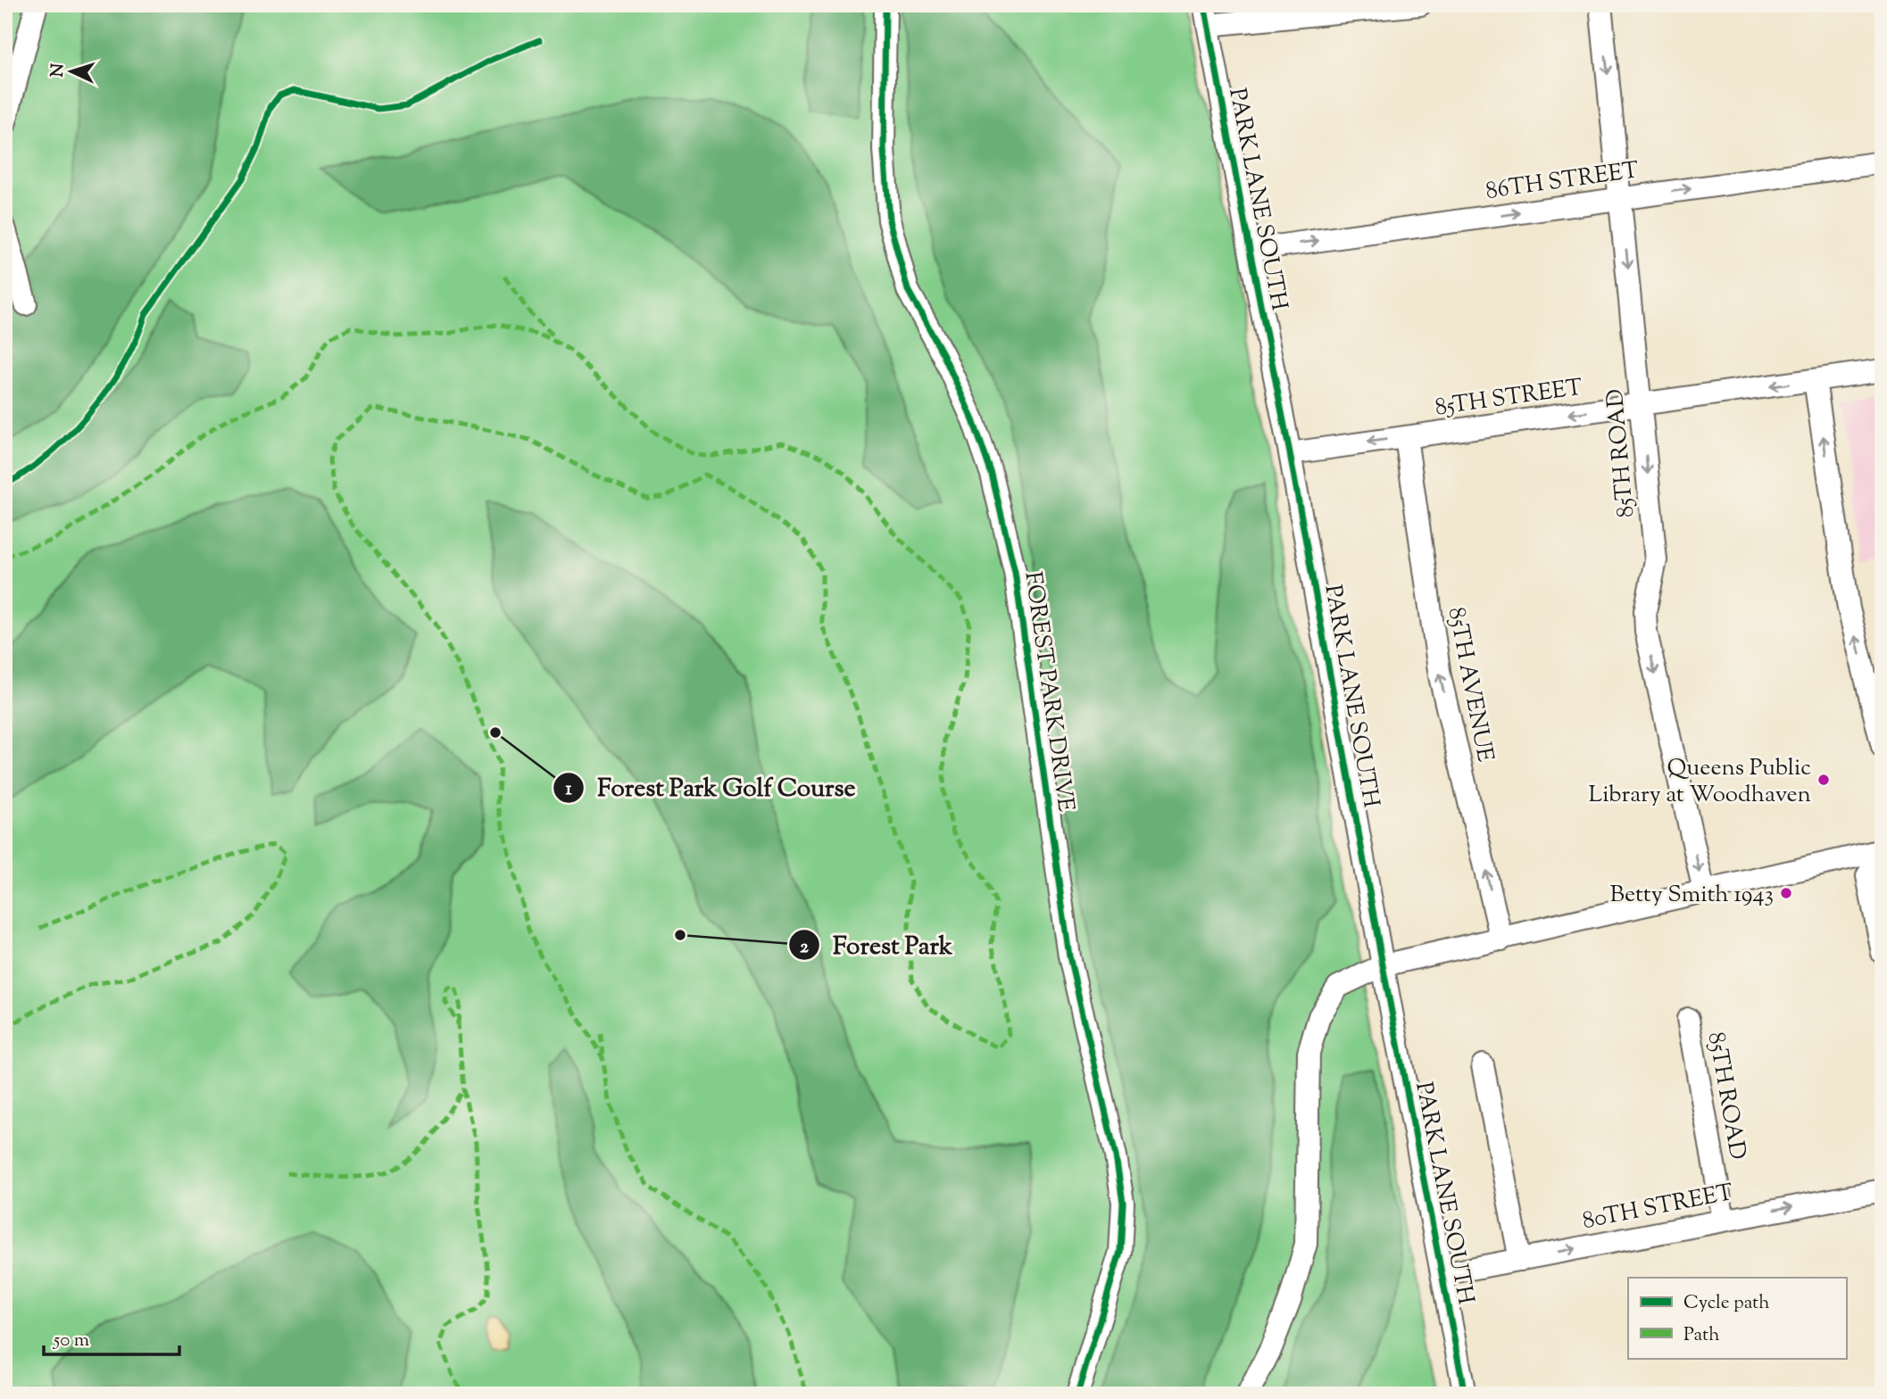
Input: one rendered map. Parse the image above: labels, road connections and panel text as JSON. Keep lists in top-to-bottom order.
{
  "streets": {
    "street": [
      "86TH STREET",
      "PARK LANE SOUTH",
      "85TH STREET",
      "85TH ROAD",
      "85TH AVENUE",
      "FOREST PARK DRIVE",
      "80TH STREET"
    ]
  },
  "crossings": [
    ["86TH STREET", "PARK LANE SOUTH"],
    ["86TH STREET", "85TH ROAD"],
    ["PARK LANE SOUTH", "85TH STREET"],
    ["PARK LANE SOUTH", "80TH STREET"],
    ["85TH STREET", "85TH ROAD"],
    ["85TH STREET", "85TH AVENUE"],
    ["85TH ROAD", "80TH STREET"]
  ],
  "one_way": [
    "86TH STREET",
    "85TH STREET",
    "85TH ROAD",
    "85TH AVENUE",
    "80TH STREET"
  ],
  "places": [
    "Forest Park Golf Course",
    "Queens Public Library at Woodhaven",
    "Betty Smith 1943",
    "Forest Park"
  ],
  "legend": ["Cycle path", "Path"],
  "scale_bar": "50 m",
  "north": "left"
}
